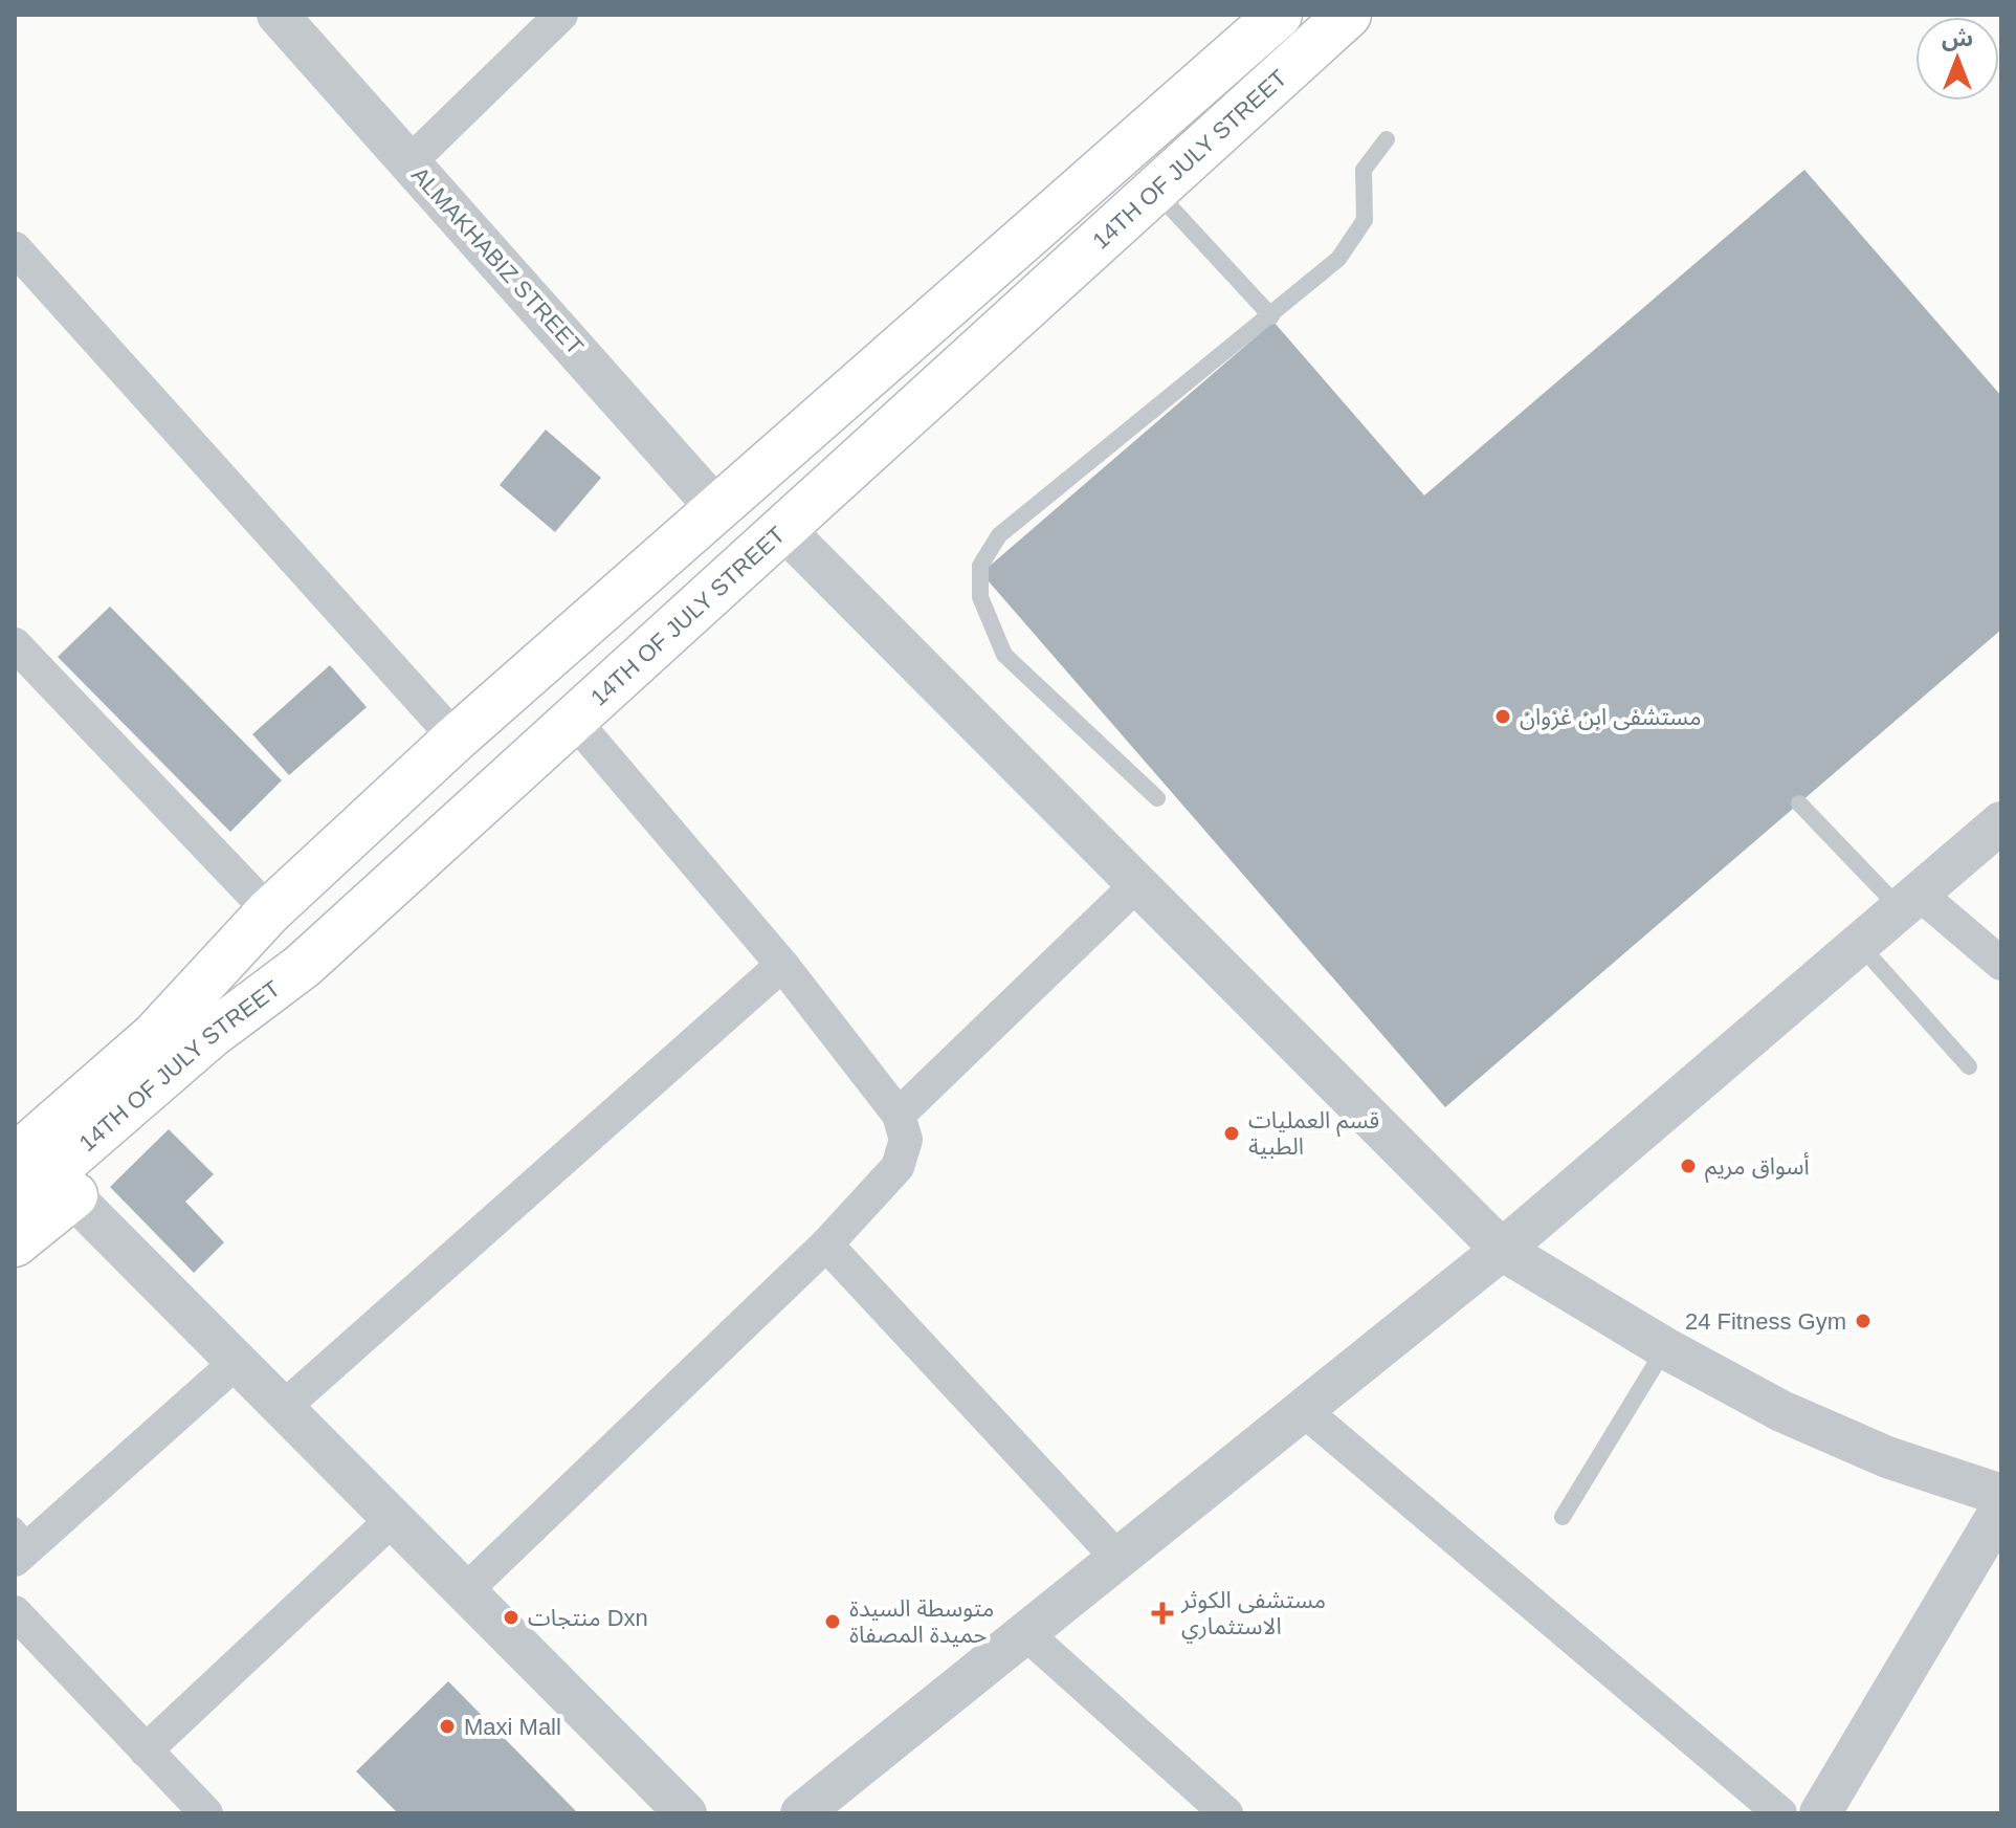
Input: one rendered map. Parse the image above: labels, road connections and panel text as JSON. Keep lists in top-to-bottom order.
{
  "streets": {
    "main road": ["14TH OF JULY STREET"],
    "street": ["ALMAKHABIZ STREET"]
  },
  "crossings": [
    ["14TH OF JULY STREET", "ALMAKHABIZ STREET"]
  ],
  "places": {
    "other": [
      "مستشفى ابن غزوان",
      "قسم العمليات الطبية",
      "أسواق مريم",
      "24 Fitness Gym",
      "منتجات Dxn",
      "متوسطة السيدة حميدة المصفاة",
      "Maxi Mall"
    ],
    "health": ["مستشفى الكوثر الاستثماري"]
  },
  "north": "top"
}
